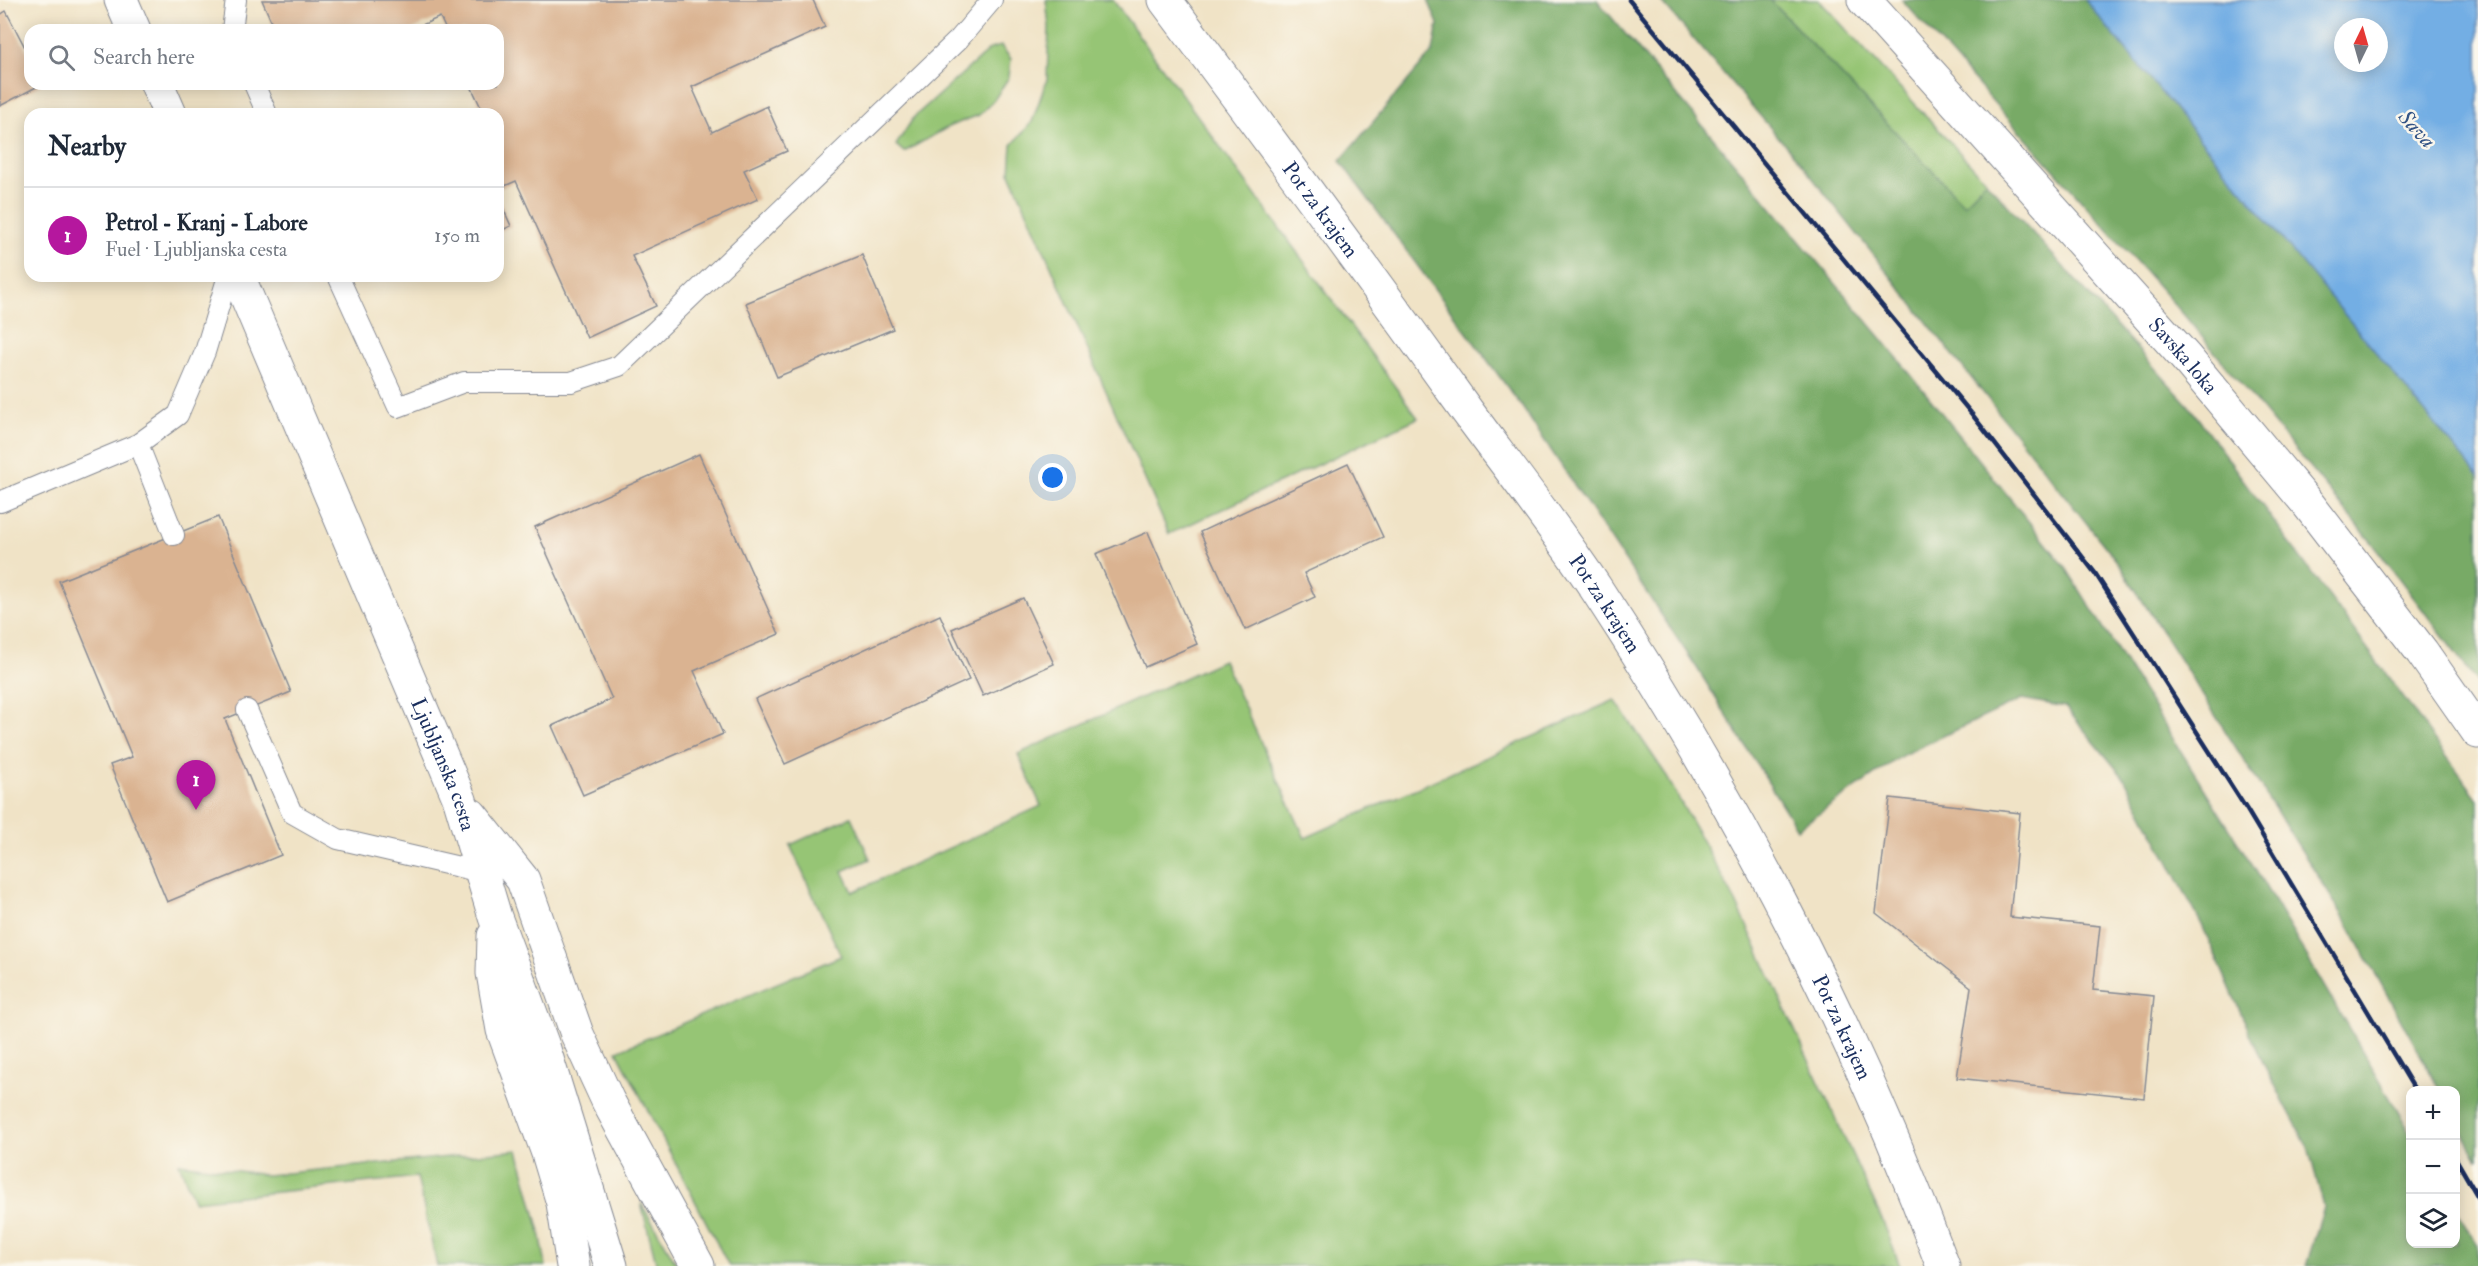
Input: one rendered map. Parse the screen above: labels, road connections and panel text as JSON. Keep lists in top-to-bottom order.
{
  "streets": {
    "street": ["Pot za krajem", "Savska loka", "Ljubljanska cesta"]
  },
  "water": ["Sava"],
  "north": "top",
  "page": {
    "search": "Search here",
    "heading": "Nearby",
    "list": [
      {
        "mark": "1",
        "name": "Petrol - Kranj - Labore",
        "note": "Fuel · Ljubljanska cesta",
        "value": "150 m"
      }
    ],
    "pins": "1",
    "map_buttons": ["+", "−"]
  }
}
